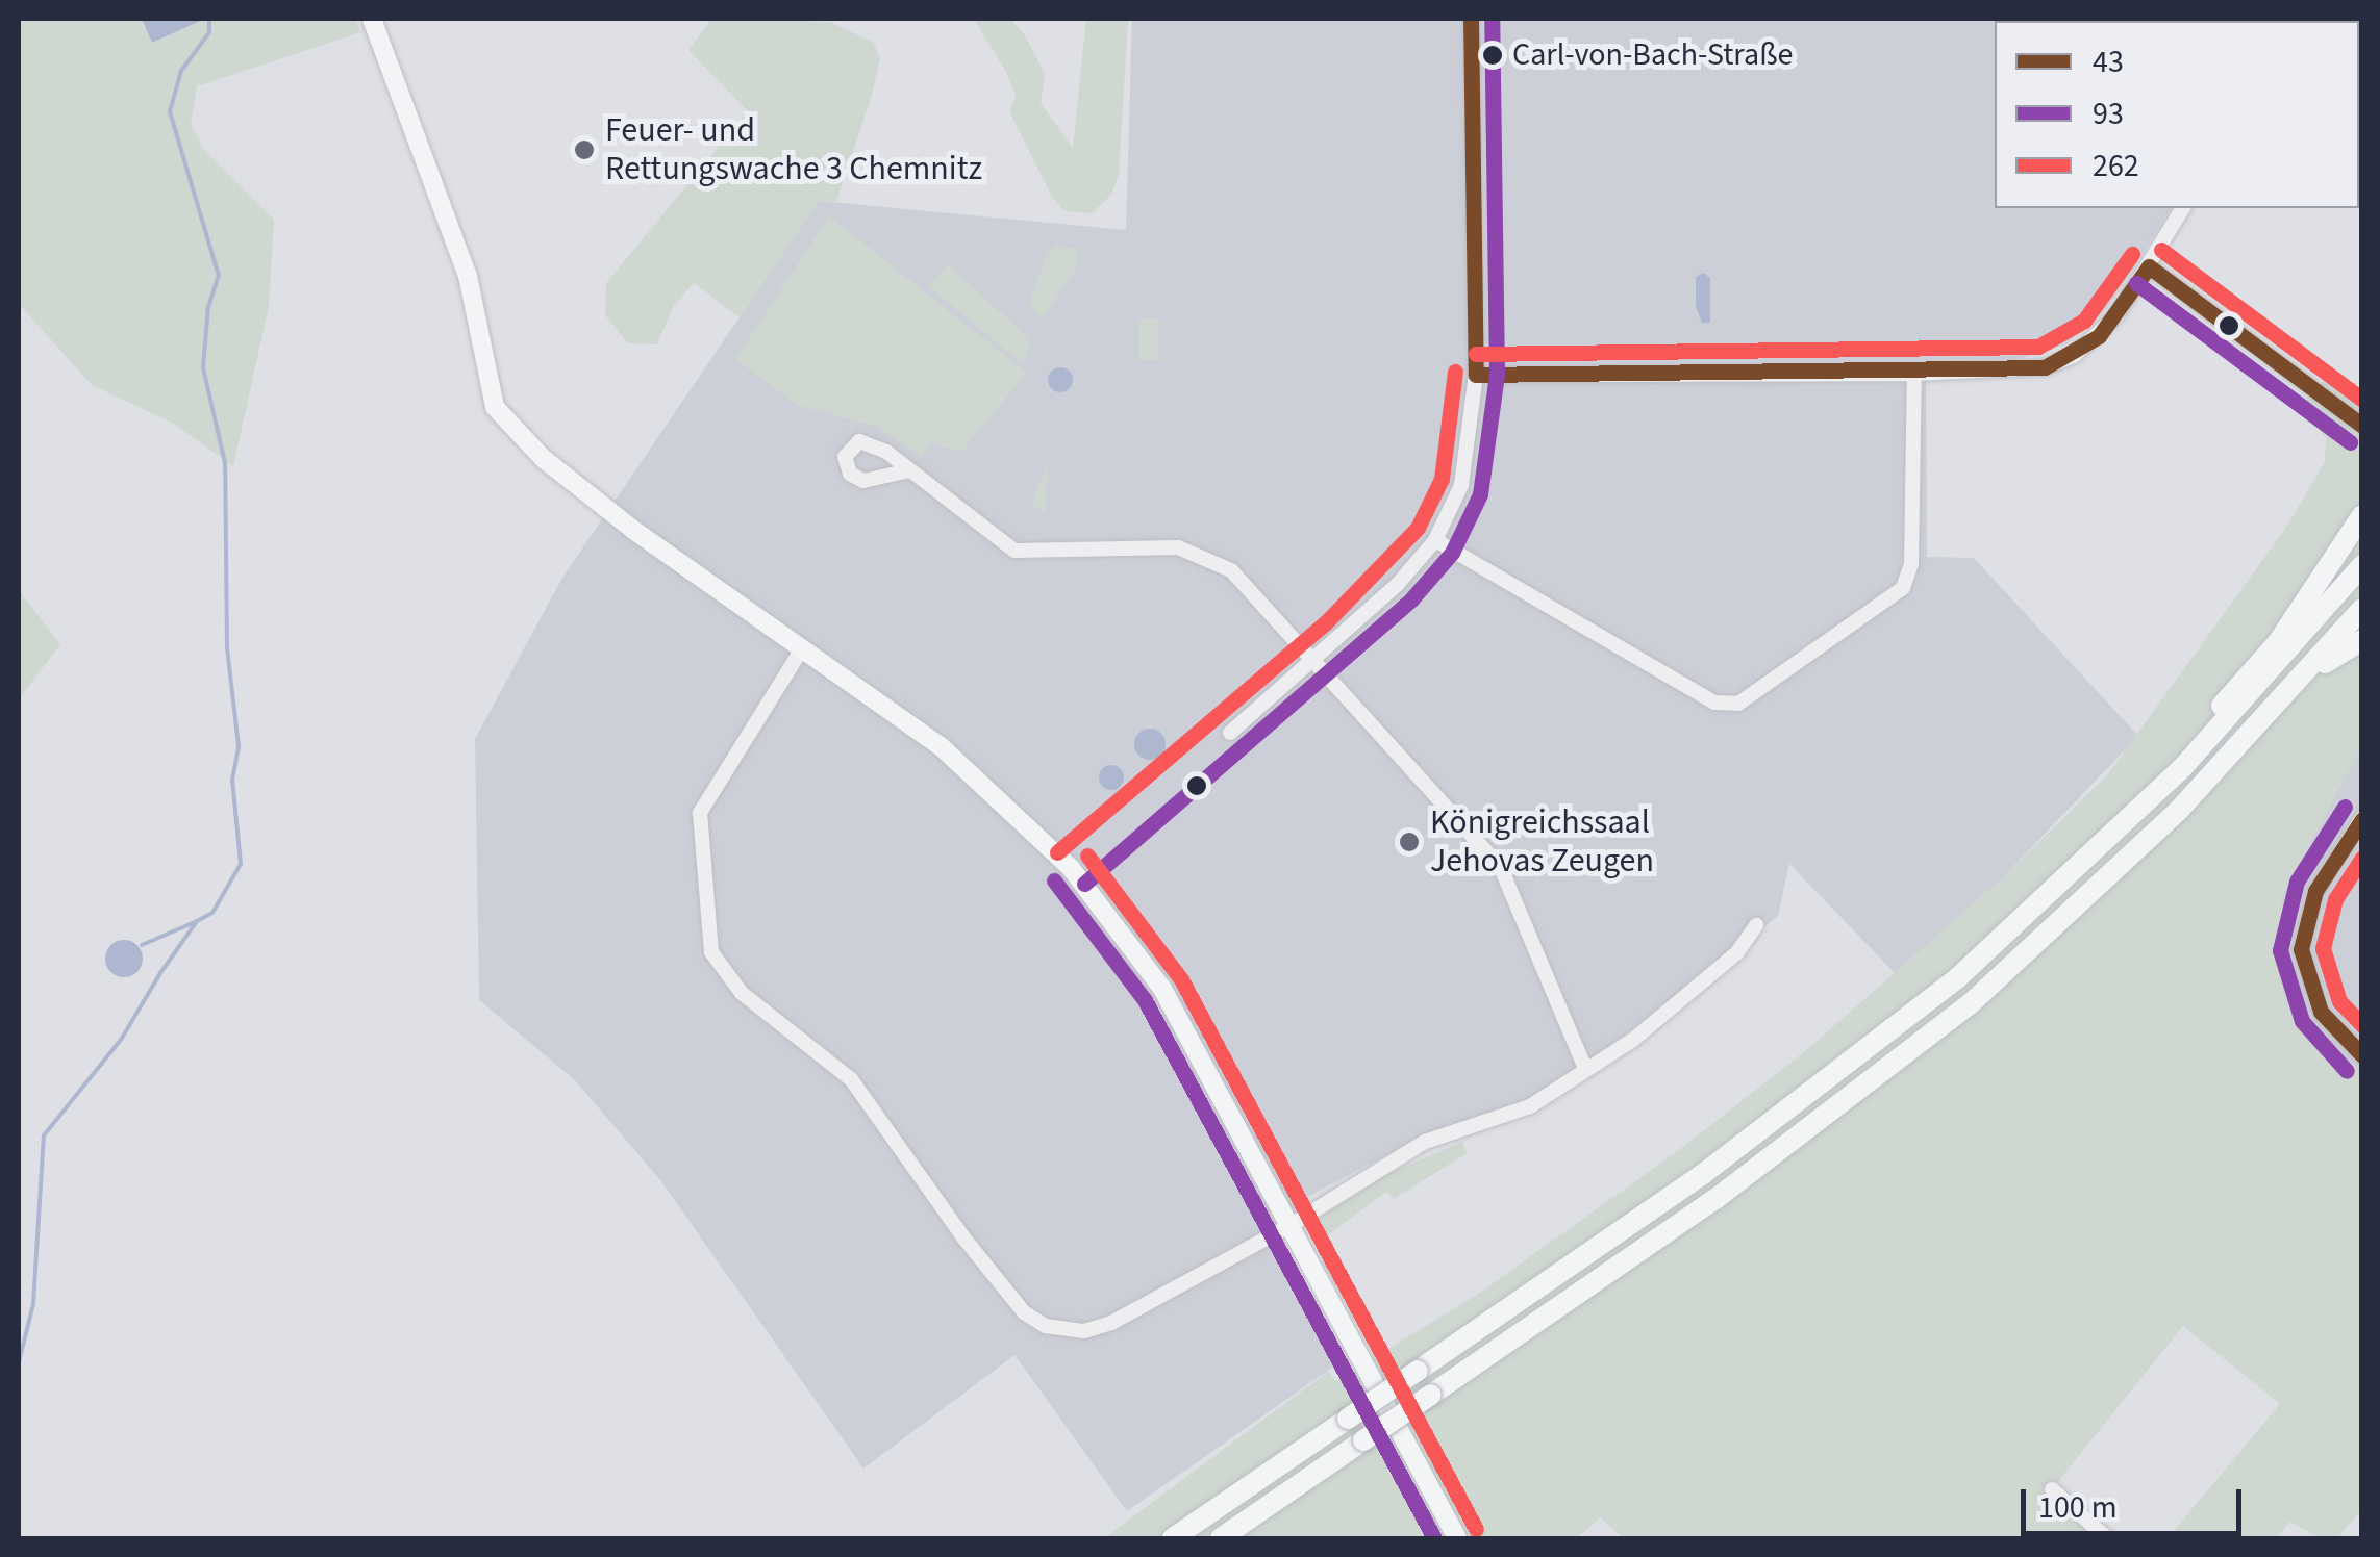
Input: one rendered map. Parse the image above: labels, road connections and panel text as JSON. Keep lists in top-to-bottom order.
{
  "places": ["Carl-von-Bach-Straße", "Feuer- und Rettungswache 3 Chemnitz", "Königreichssaal Jehovas Zeugen"],
  "lines": ["transit line 43", "transit line 93", "transit line 262"],
  "legend": ["43", "93", "262"],
  "scale_bar": "100 m"
}
